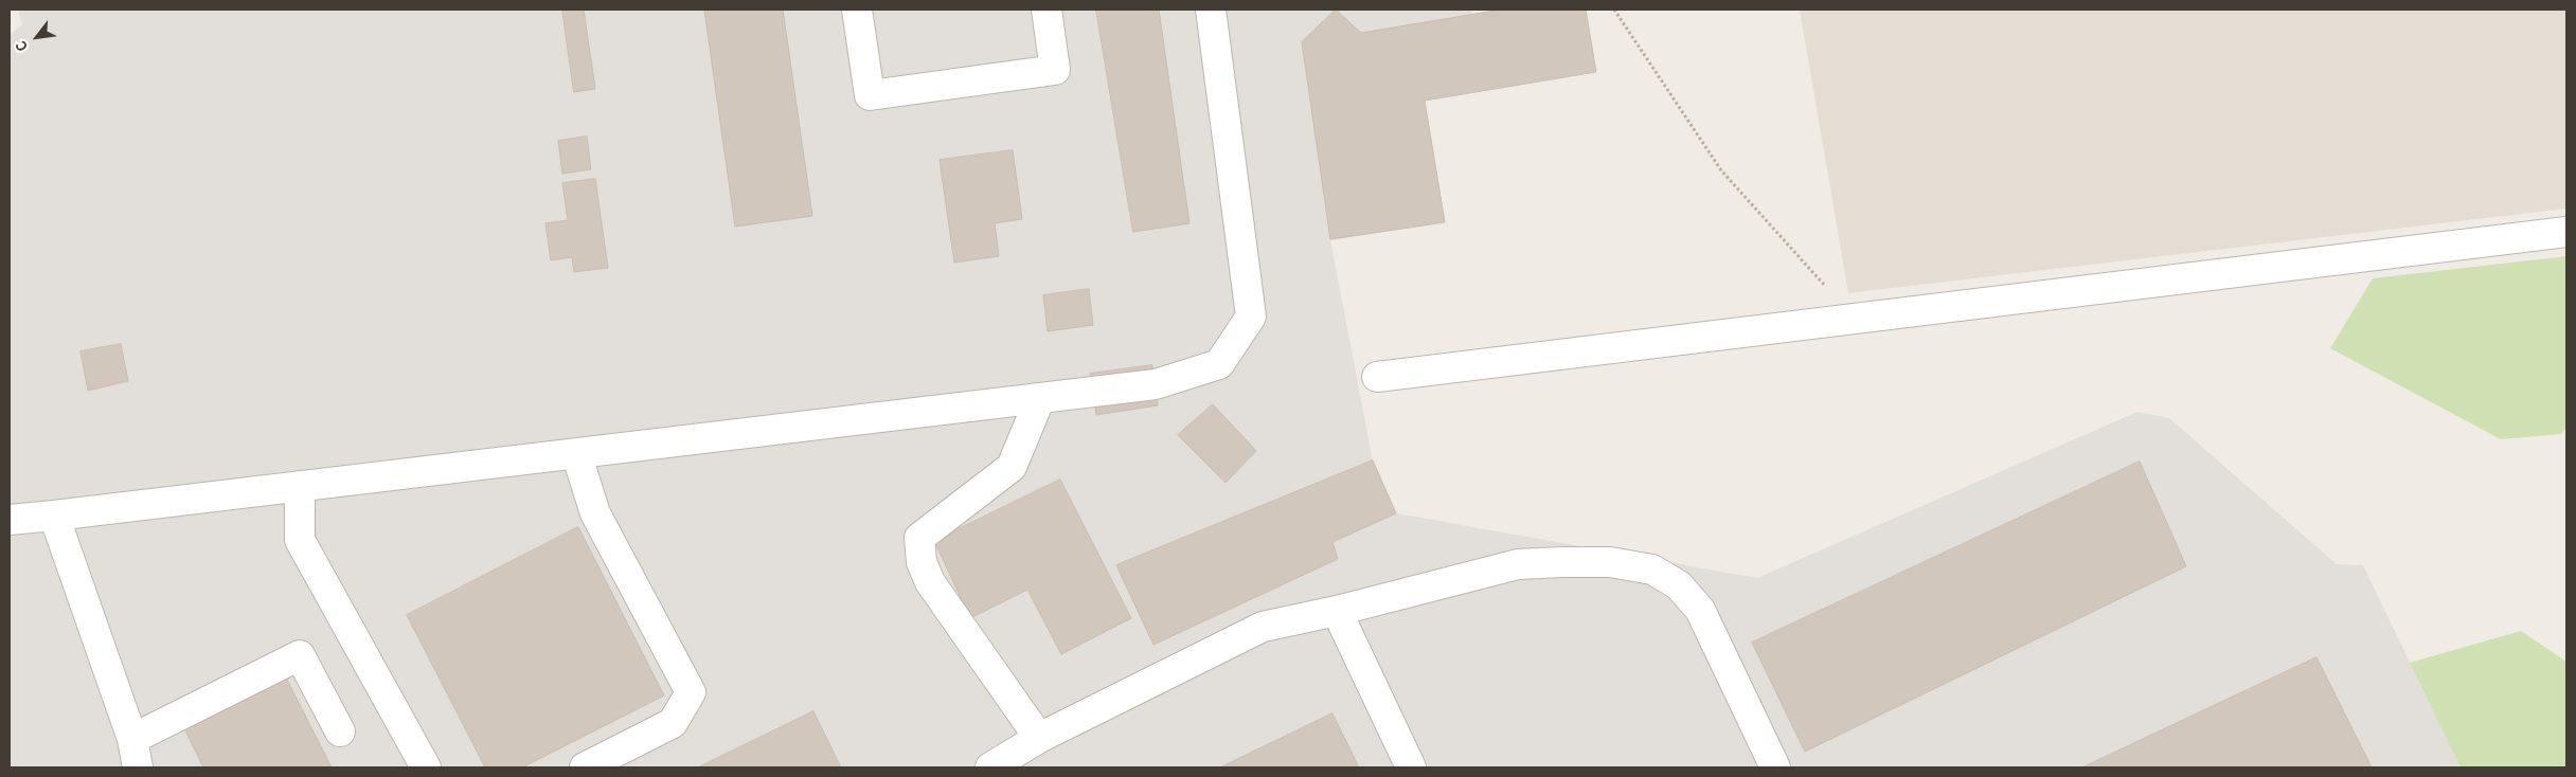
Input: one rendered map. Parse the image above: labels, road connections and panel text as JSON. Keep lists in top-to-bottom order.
{
  "north": "bottom left"
}
